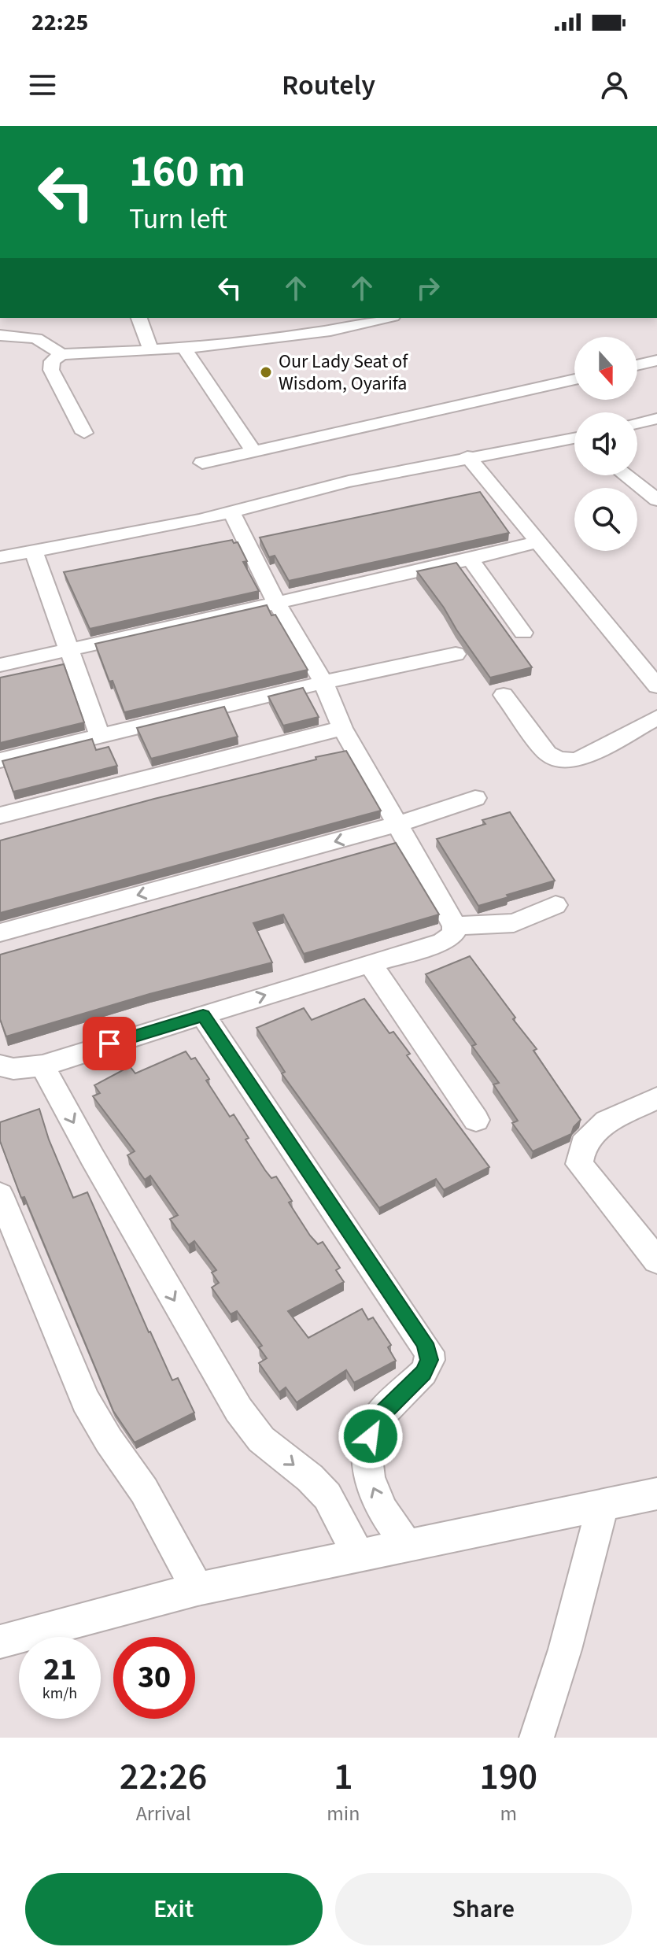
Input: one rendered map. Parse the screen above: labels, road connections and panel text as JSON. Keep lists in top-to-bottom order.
{
  "places": ["Our Lady Seat of Wisdom, Oyarifa"],
  "north": "bottom",
  "page": {
    "status": "22:25",
    "header": "Routely",
    "turn": ["160 m", "Turn left"],
    "speed": "21 km/h",
    "limit": "30",
    "eta": [
      "22:26",
      "Arrival",
      "1",
      "min",
      "190",
      "m"
    ],
    "buttons": ["Exit", "Share"]
  }
}
